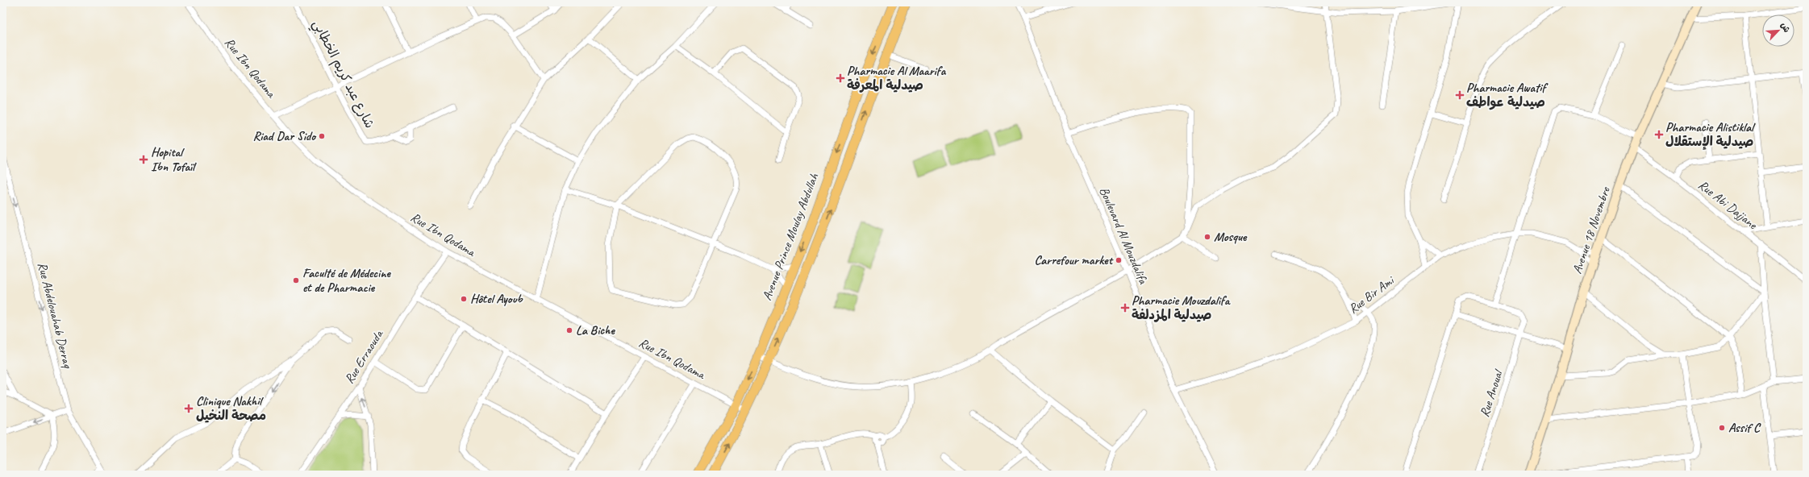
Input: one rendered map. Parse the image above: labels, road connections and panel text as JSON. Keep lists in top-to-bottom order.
{
  "streets": {
    "main road": ["Avenue Prince Moulay Abdullah"],
    "street": [
      "Rue Ibn Qodama",
      "شارع عبد كريم الخطابي",
      "Rue Abi Dajjane",
      "Avenue 18 Novembre",
      "Boulevard Al Mouzdalifa",
      "Rue Bir Ami",
      "Rue Abdelouahab Derraq",
      "Rue Erraouda",
      "Rue Anoual"
    ]
  },
  "crossings": [
    ["Rue Ibn Qodama", "Avenue Prince Moulay Abdullah"],
    ["Rue Ibn Qodama", "Rue Erraouda"],
    ["Rue Abi Dajjane", "Avenue 18 Novembre"],
    ["Avenue 18 Novembre", "Rue Bir Ami"],
    ["Boulevard Al Mouzdalifa", "Rue Bir Ami"]
  ],
  "one_way": ["Rue Abdelouahab Derraq"],
  "places": {
    "health": [
      "Pharmacie Al Maarifa صيدلية المعرفة",
      "Pharmacie Awatif صيدلية عواطف",
      "Pharmacie Alistiklal صيدلية الإستقلال",
      "Hopital Ibn Tofaïl",
      "Pharmacie Mouzdalifa صيدلية المزدلفة",
      "Clinique Nakhil مصحة النخيل"
    ],
    "other": [
      "Riad Dar Sido",
      "Mosque",
      "Carrefour market",
      "Faculté de Médecine et de Pharmacie",
      "Hôtel Ayoub",
      "La Biche",
      "Assif C"
    ]
  },
  "north": "top right"
}
